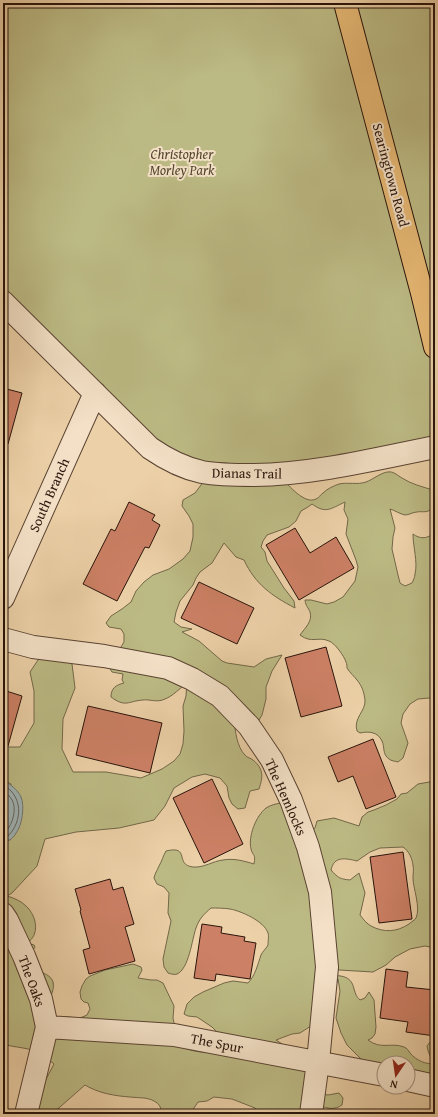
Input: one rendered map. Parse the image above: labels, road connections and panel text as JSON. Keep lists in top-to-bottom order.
{
  "streets": {
    "main road": ["Searingtown Road"],
    "street": [
      "Dianas Trail",
      "South Branch",
      "The Hemlocks",
      "The Oaks",
      "The Spur"
    ]
  },
  "crossings": [
    ["Dianas Trail", "South Branch"],
    ["The Hemlocks", "The Spur"],
    ["The Oaks", "The Spur"]
  ],
  "parks": ["Christopher Morley Park"],
  "north": "bottom"
}
